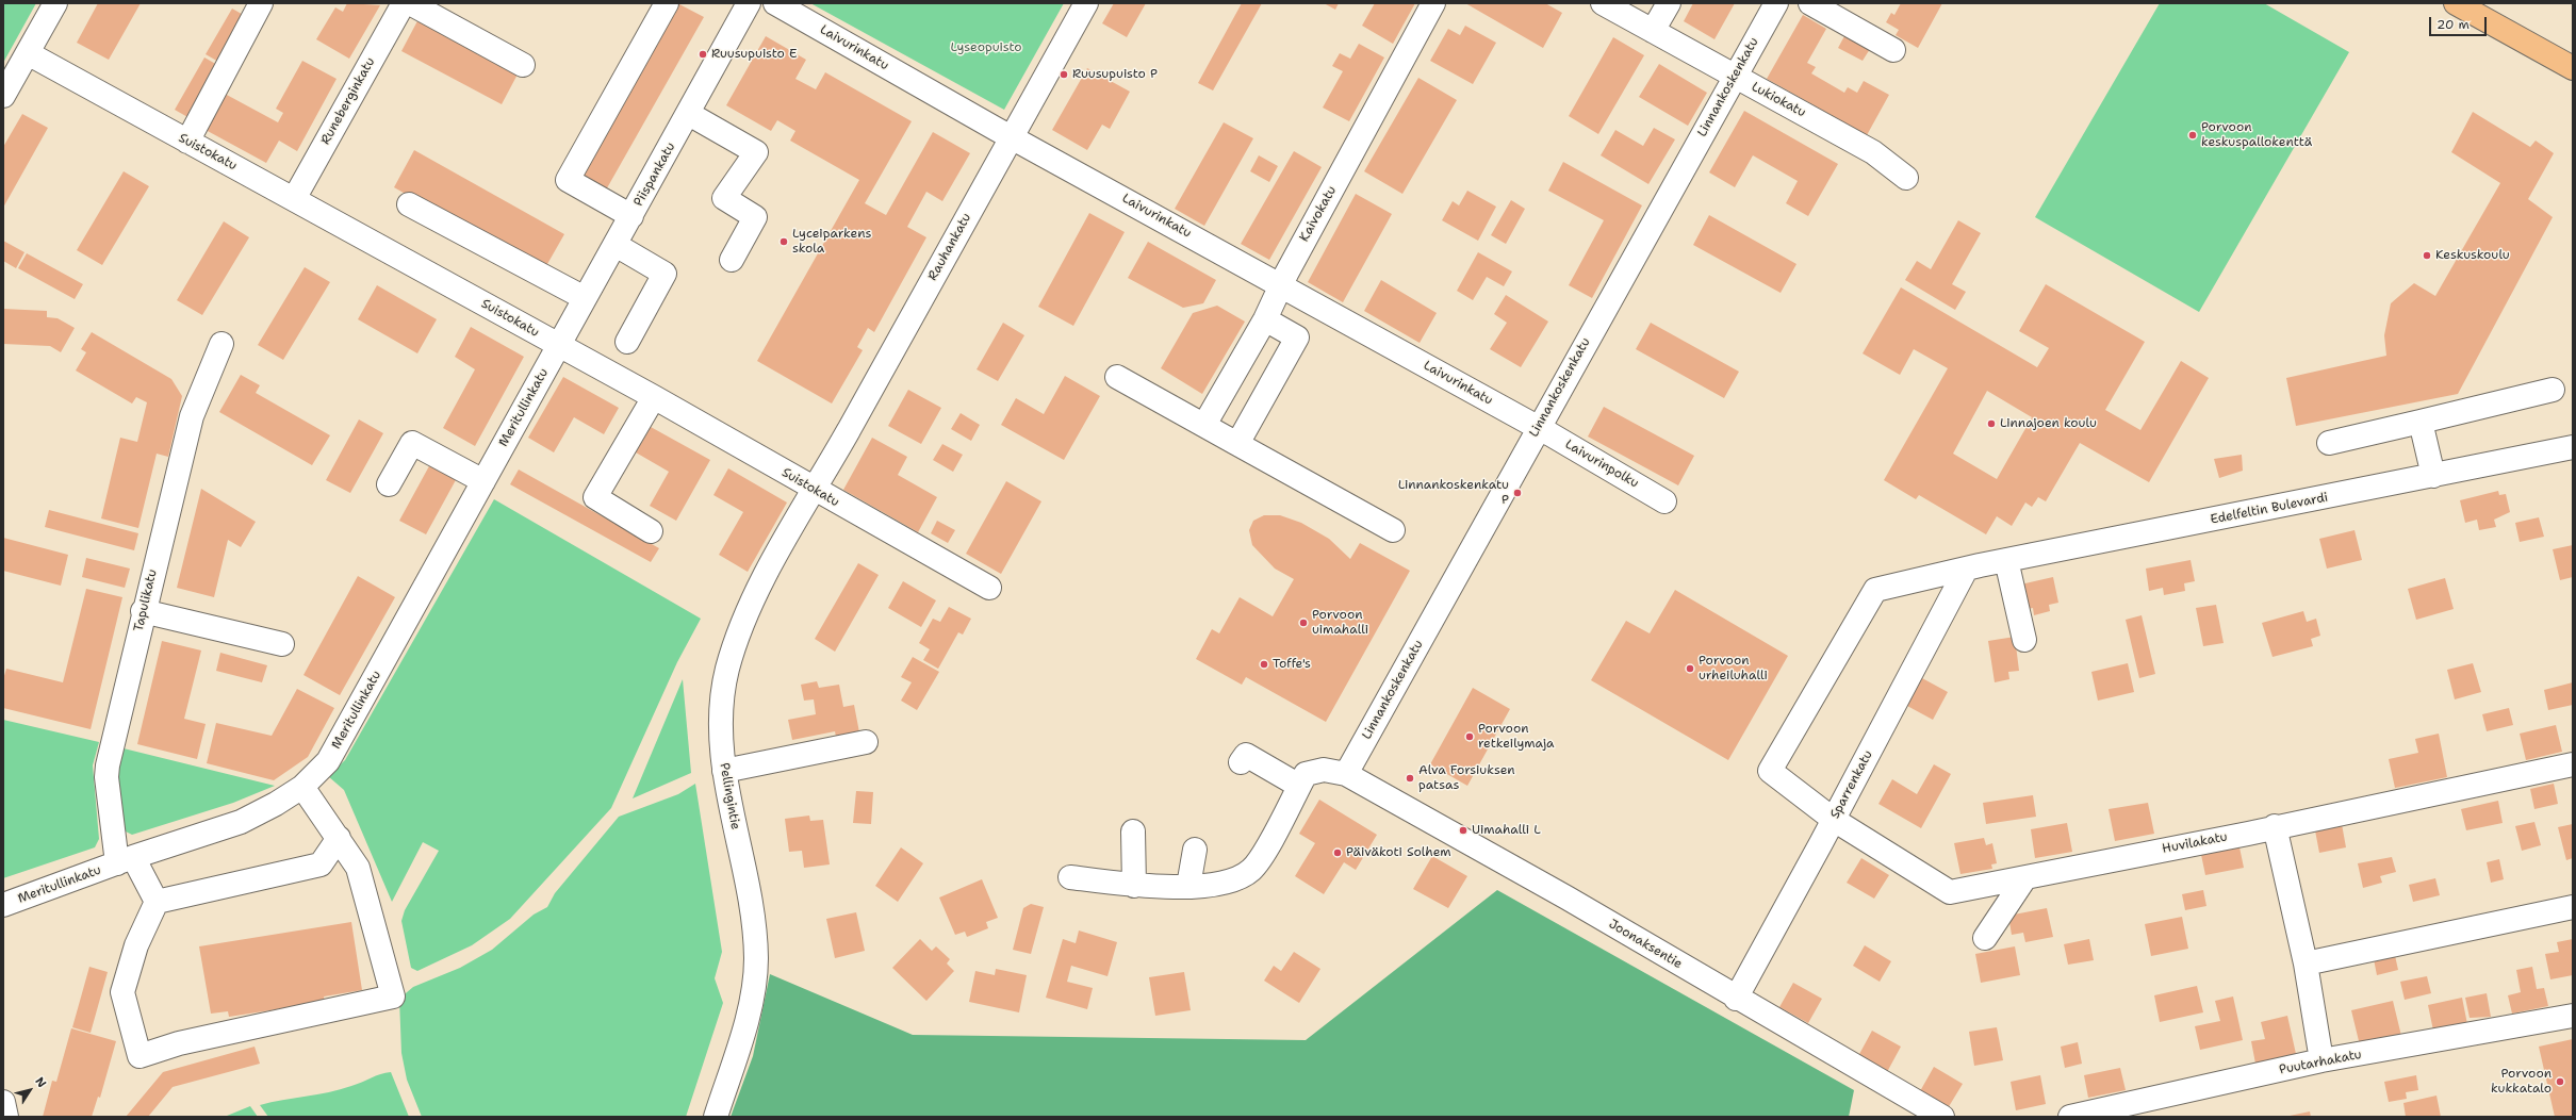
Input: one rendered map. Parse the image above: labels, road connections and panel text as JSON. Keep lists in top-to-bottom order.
{
  "streets": {
    "street": [
      "Laivurinkatu",
      "Linnankoskenkatu",
      "Lukiokatu",
      "Runeberginkatu",
      "Suistokatu",
      "Piispankatu",
      "Kaivokatu",
      "Rauhankatu",
      "Meritullinkatu",
      "Laivurinpolku",
      "Edelfeltin Bulevardi",
      "Tapulikatu",
      "Sparrenkatu",
      "Pellingintie",
      "Huvilakatu",
      "Joonaksentie",
      "Puutarhakatu"
    ]
  },
  "crossings": [
    ["Laivurinkatu", "Linnankoskenkatu"],
    ["Laivurinkatu", "Kaivokatu"],
    ["Laivurinkatu", "Rauhankatu"],
    ["Laivurinkatu", "Laivurinpolku"],
    ["Linnankoskenkatu", "Lukiokatu"],
    ["Linnankoskenkatu", "Laivurinpolku"],
    ["Linnankoskenkatu", "Joonaksentie"],
    ["Runeberginkatu", "Suistokatu"],
    ["Suistokatu", "Piispankatu"],
    ["Suistokatu", "Rauhankatu"],
    ["Suistokatu", "Meritullinkatu"],
    ["Suistokatu", "Pellingintie"],
    ["Piispankatu", "Meritullinkatu"],
    ["Rauhankatu", "Pellingintie"],
    ["Meritullinkatu", "Tapulikatu"],
    ["Edelfeltin Bulevardi", "Sparrenkatu"],
    ["Edelfeltin Bulevardi", "Huvilakatu"],
    ["Sparrenkatu", "Huvilakatu"],
    ["Sparrenkatu", "Joonaksentie"]
  ],
  "parks": ["Lyseopuisto"],
  "places": [
    "Ruusupuisto E",
    "Ruusupuisto P",
    "Porvoon keskuspallokenttä",
    "Lyceiparkens skola",
    "Keskuskoulu",
    "Linnajoen koulu",
    "Linnankoskenkatu P",
    "Porvoon uimahalli",
    "Toffe's",
    "Porvoon urheiluhalli",
    "Porvoon retkeilymaja",
    "Alva Forsiuksen patsas",
    "Uimahalli L",
    "Päiväkoti Solhem",
    "Porvoon kukkatalo"
  ],
  "scale_bar": "20 m",
  "north": "top right"
}
